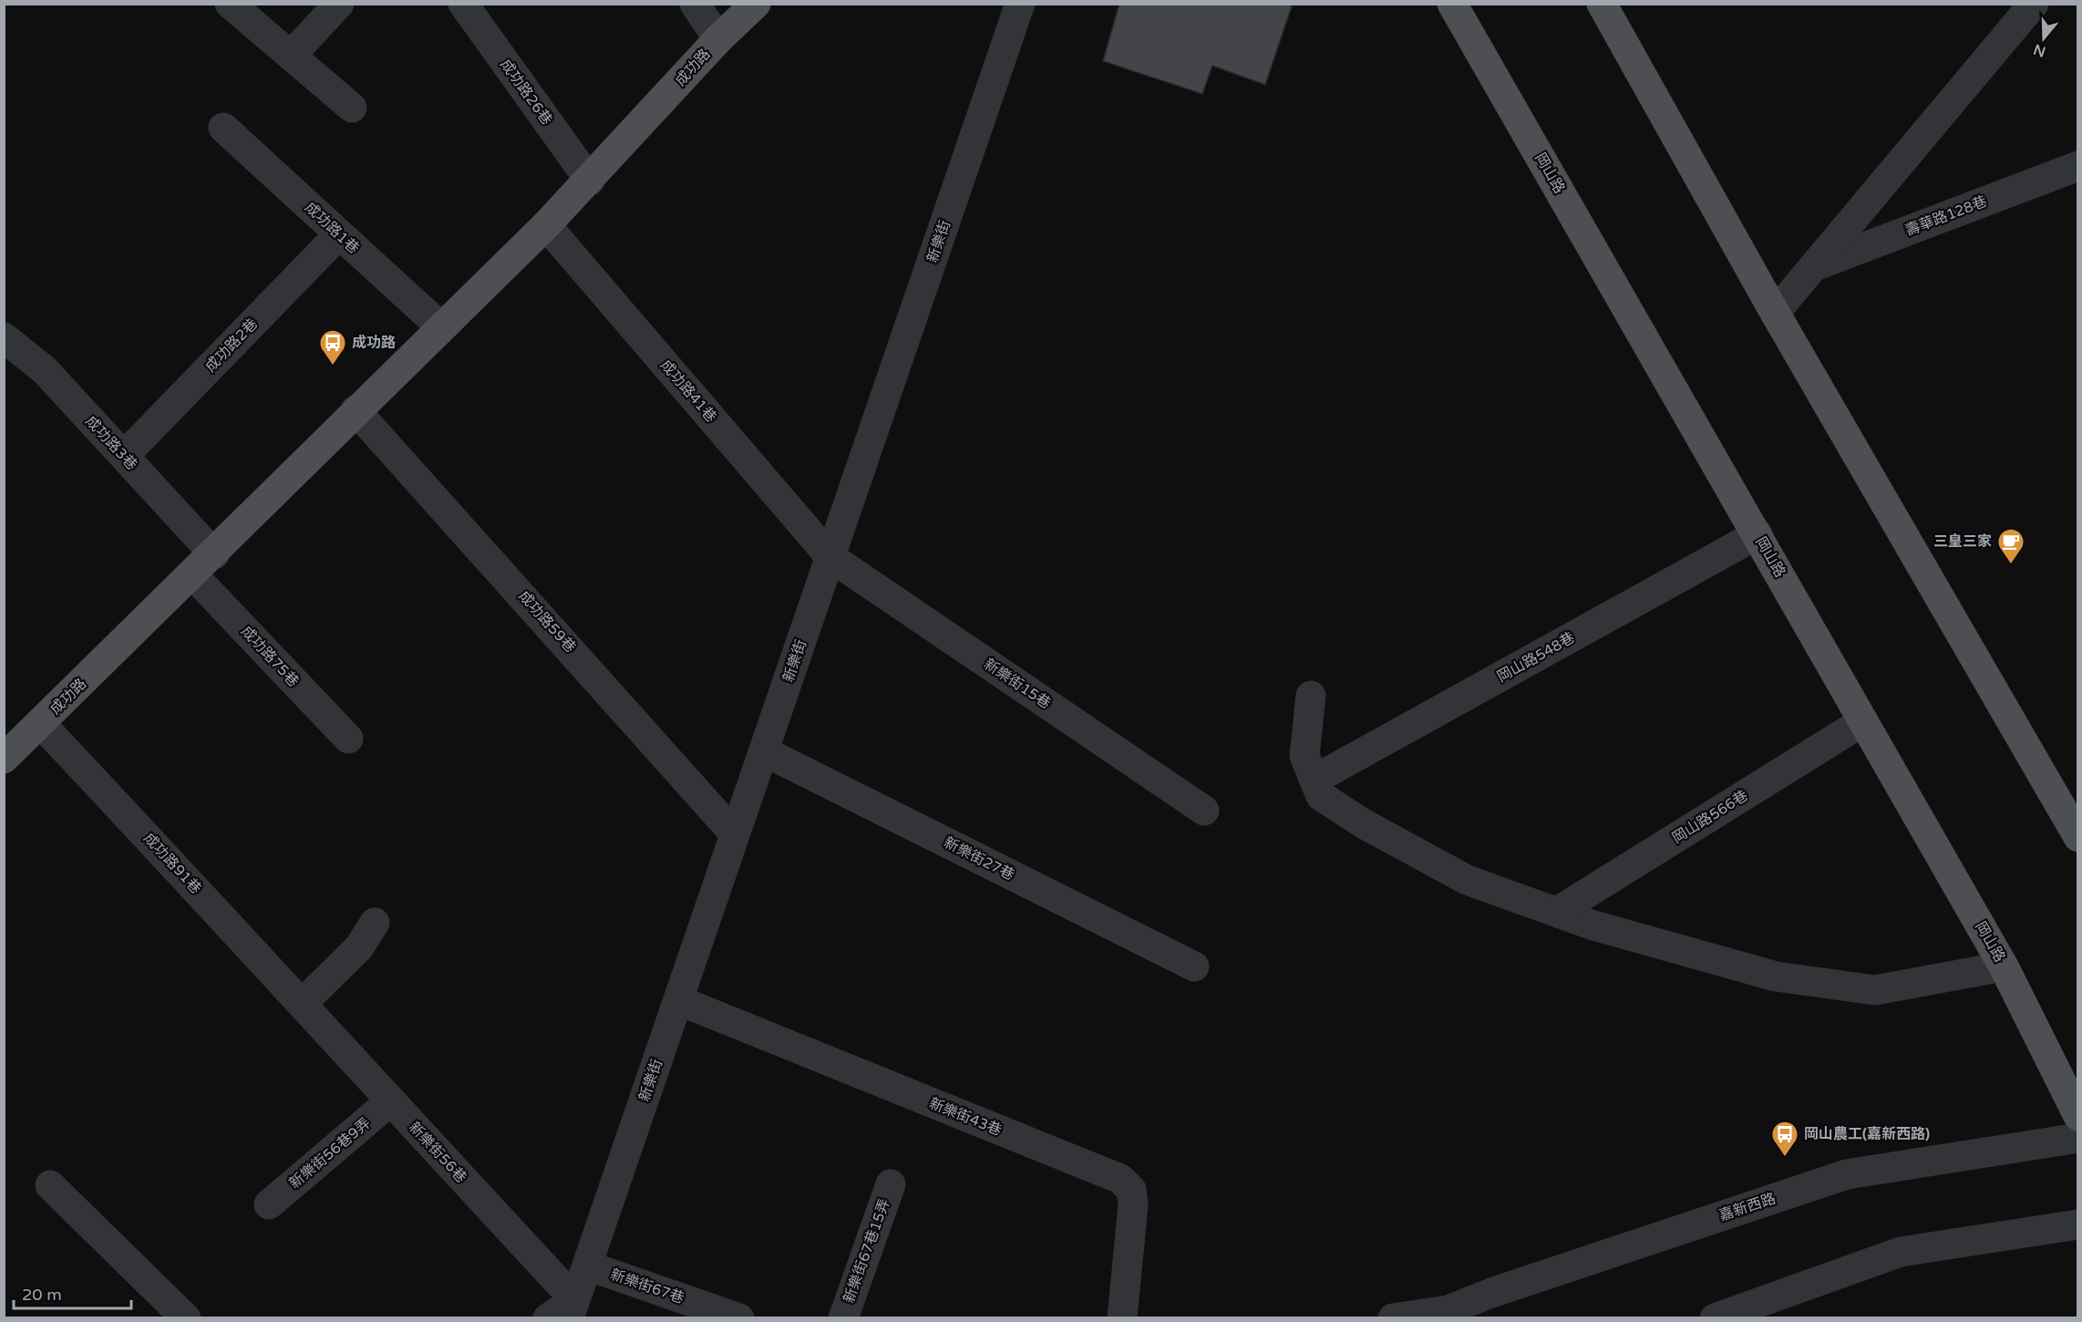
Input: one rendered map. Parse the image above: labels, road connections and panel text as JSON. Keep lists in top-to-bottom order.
{
  "streets": {
    "main road": ["成功路", "岡山路"],
    "street": [
      "成功路26巷",
      "壽華路128巷",
      "成功路1巷",
      "新樂街",
      "成功路2巷",
      "成功路41巷",
      "成功路3巷",
      "成功路59巷",
      "成功路75巷",
      "岡山路548巷",
      "新樂街15巷",
      "岡山路566巷",
      "新樂街27巷",
      "成功路91巷",
      "新樂街43巷",
      "新樂街56巷",
      "新樂街56巷9弄",
      "嘉新西路",
      "新樂街67巷15弄",
      "新樂街67巷"
    ]
  },
  "crossings": [
    ["成功路", "成功路26巷"],
    ["成功路", "成功路1巷"],
    ["成功路", "成功路41巷"],
    ["成功路", "成功路3巷"],
    ["成功路", "成功路59巷"],
    ["成功路", "成功路75巷"],
    ["成功路", "成功路91巷"],
    ["岡山路", "岡山路548巷"],
    ["岡山路", "岡山路566巷"],
    ["成功路1巷", "成功路2巷"],
    ["新樂街", "成功路41巷"],
    ["新樂街", "成功路59巷"],
    ["新樂街", "新樂街15巷"],
    ["新樂街", "新樂街27巷"],
    ["新樂街", "新樂街43巷"],
    ["新樂街", "新樂街56巷"],
    ["新樂街", "新樂街67巷"],
    ["成功路2巷", "成功路3巷"],
    ["成功路41巷", "新樂街15巷"],
    ["成功路91巷", "新樂街56巷"],
    ["新樂街56巷", "新樂街56巷9弄"]
  ],
  "places": {
    "bus stop": ["成功路", "岡山農工(嘉新西路)"],
    "cafe": ["三皇三家"]
  },
  "scale_bar": "20 m",
  "north": "bottom"
}
